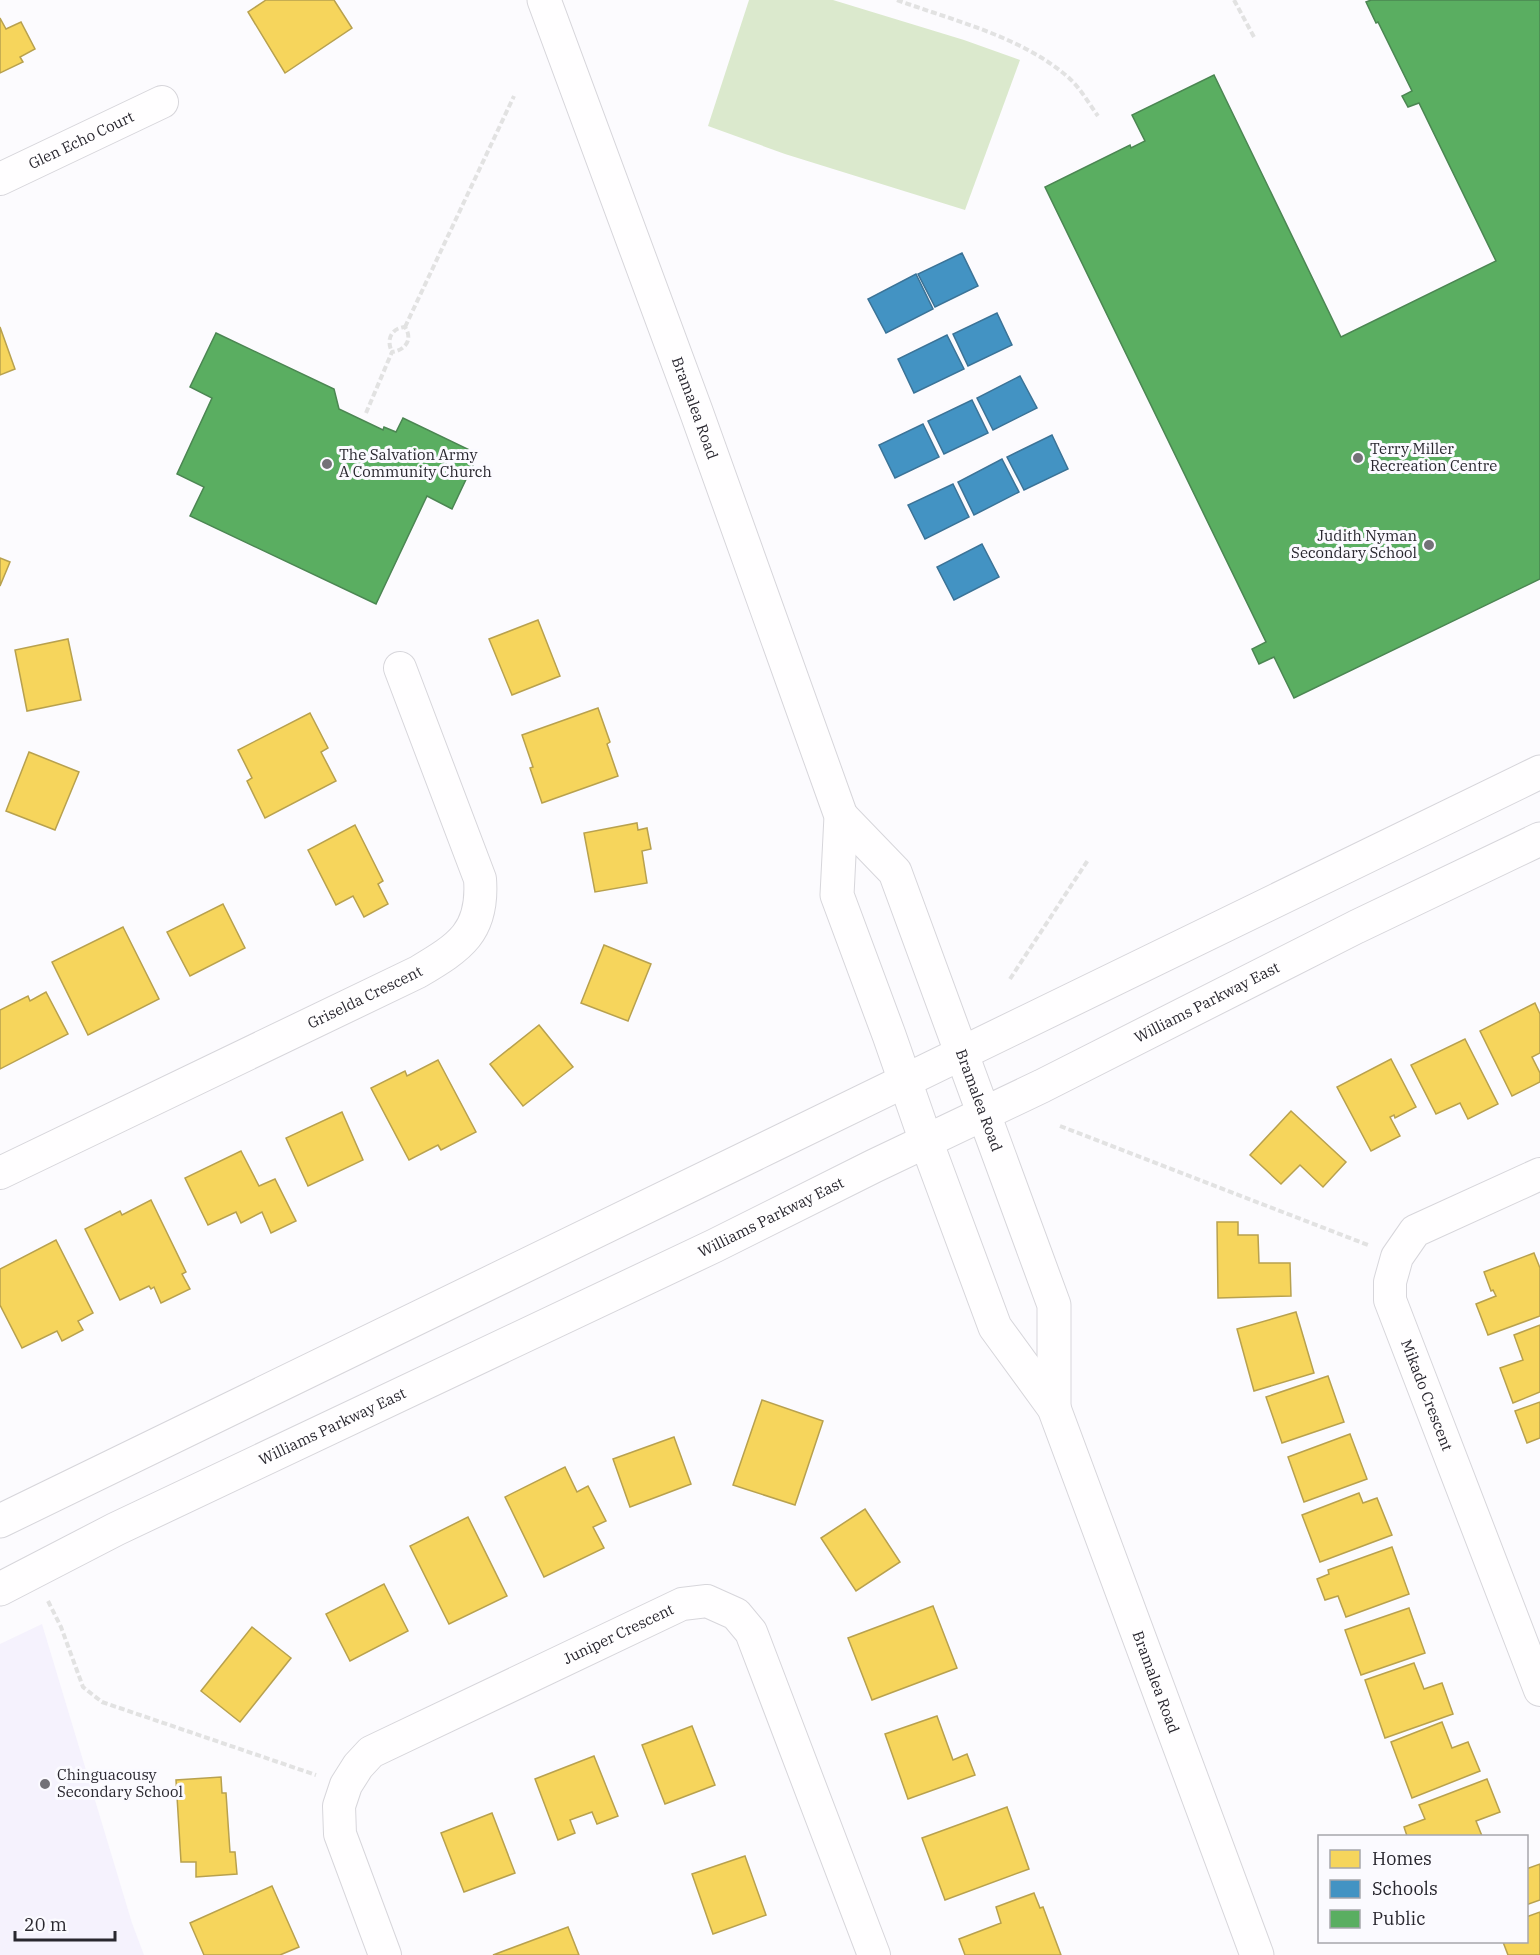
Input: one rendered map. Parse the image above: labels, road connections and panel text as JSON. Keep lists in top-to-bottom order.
{
  "streets": {
    "main road": ["Bramalea Road", "Williams Parkway East"],
    "street": [
      "Glen Echo Court",
      "Griselda Crescent",
      "Mikado Crescent",
      "Juniper Crescent"
    ]
  },
  "crossings": [
    ["Bramalea Road", "Williams Parkway East"]
  ],
  "places": [
    "Terry Miller Recreation Centre",
    "The Salvation Army A Community Church",
    "Judith Nyman Secondary School",
    "Chinguacousy Secondary School"
  ],
  "legend": ["Homes", "Schools", "Public"],
  "scale_bar": "20 m"
}
